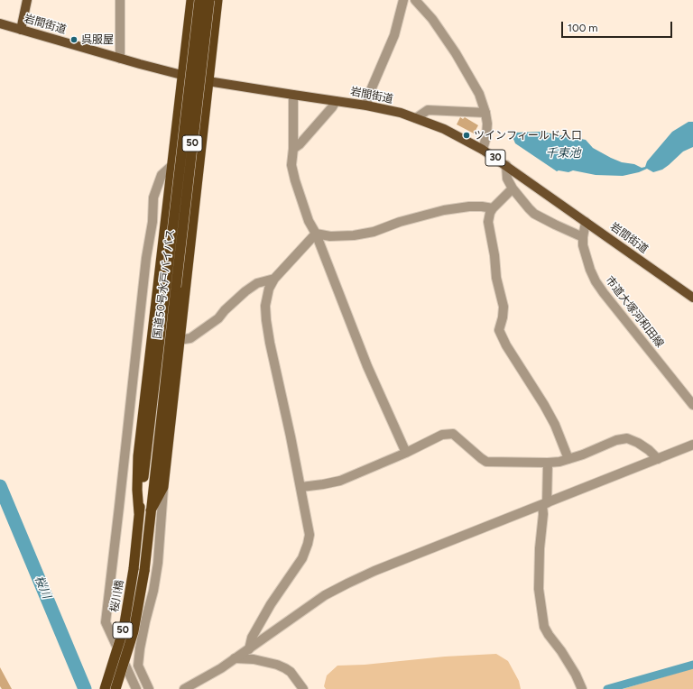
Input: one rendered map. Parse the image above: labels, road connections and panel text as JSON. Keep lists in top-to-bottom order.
{
  "streets": {
    "highway": ["50", "国道50号水戸バイパス", "桜川橋"],
    "main road": ["岩間街道", "30"],
    "street": ["市道大塚河和田線"]
  },
  "crossings": [
    ["岩間街道", "市道大塚河和田線"],
    ["国道50号水戸バイパス", "桜川橋"]
  ],
  "water": ["千束池", "桜川"],
  "places": ["呉服屋", "ツインフィールド入口"],
  "scale_bar": "100 m"
}
